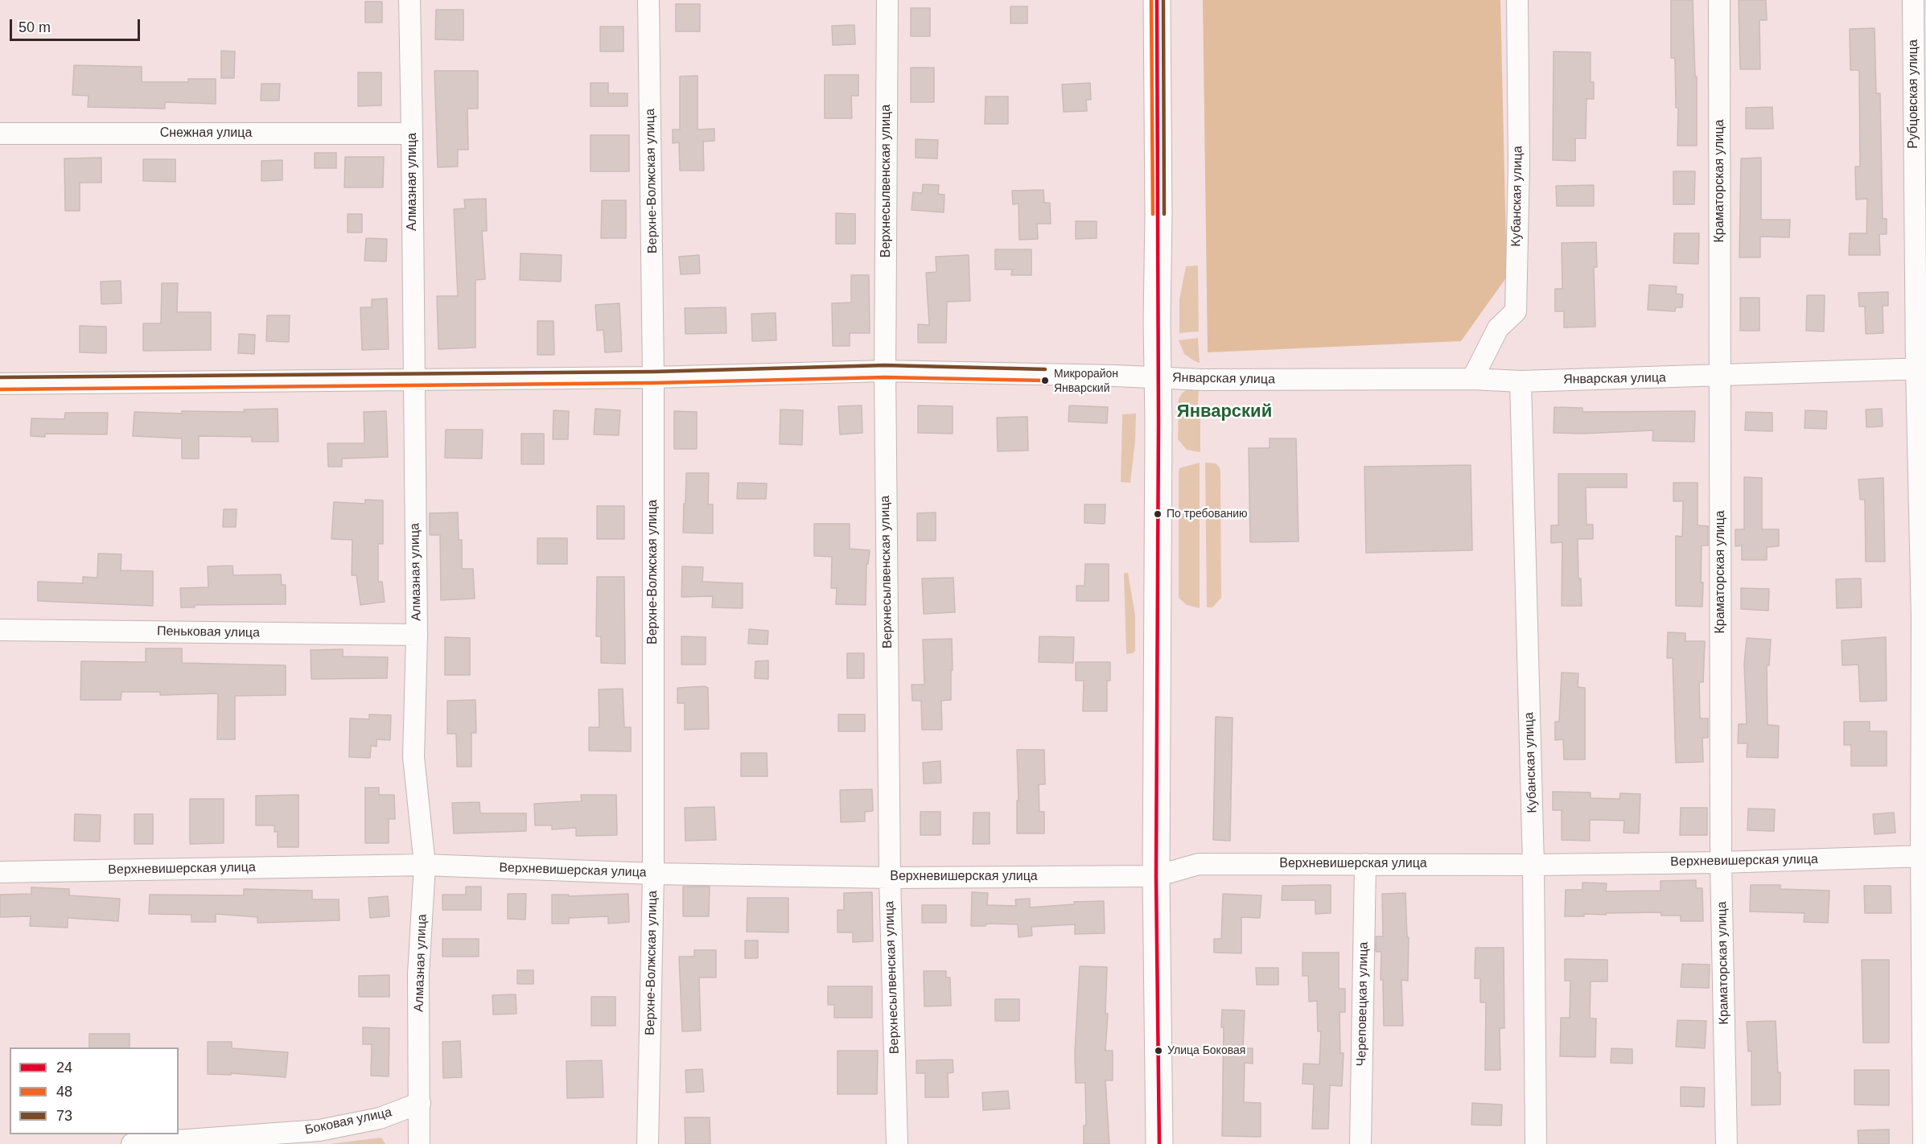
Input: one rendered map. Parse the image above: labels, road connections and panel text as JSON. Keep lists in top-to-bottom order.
{
  "streets": {
    "street": [
      "Рубцовская улица",
      "Снежная улица",
      "Верхне-Волжская улица",
      "Верхнесылвенская улица",
      "Краматорская улица",
      "Алмазная улица",
      "Кубанская улица",
      "Январская улица",
      "Пеньковая улица",
      "Верхневишерская улица",
      "Череповецкая улица",
      "Боковая улица"
    ]
  },
  "crossings": [
    ["Рубцовская улица", "Январская улица"],
    ["Рубцовская улица", "Верхневишерская улица"],
    ["Снежная улица", "Алмазная улица"],
    ["Верхне-Волжская улица", "Январская улица"],
    ["Верхне-Волжская улица", "Верхневишерская улица"],
    ["Верхнесылвенская улица", "Январская улица"],
    ["Верхнесылвенская улица", "Верхневишерская улица"],
    ["Краматорская улица", "Январская улица"],
    ["Краматорская улица", "Верхневишерская улица"],
    ["Алмазная улица", "Январская улица"],
    ["Алмазная улица", "Пеньковая улица"],
    ["Алмазная улица", "Верхневишерская улица"],
    ["Алмазная улица", "Боковая улица"],
    ["Кубанская улица", "Январская улица"],
    ["Кубанская улица", "Верхневишерская улица"],
    ["Верхневишерская улица", "Череповецкая улица"]
  ],
  "districts": ["Январский"],
  "places": ["Микрорайон Январский", "По требованию", "Улица Боковая"],
  "lines": ["transit line 24", "transit line 48", "transit line 73"],
  "legend": ["24", "48", "73"],
  "scale_bar": "50 m"
}
